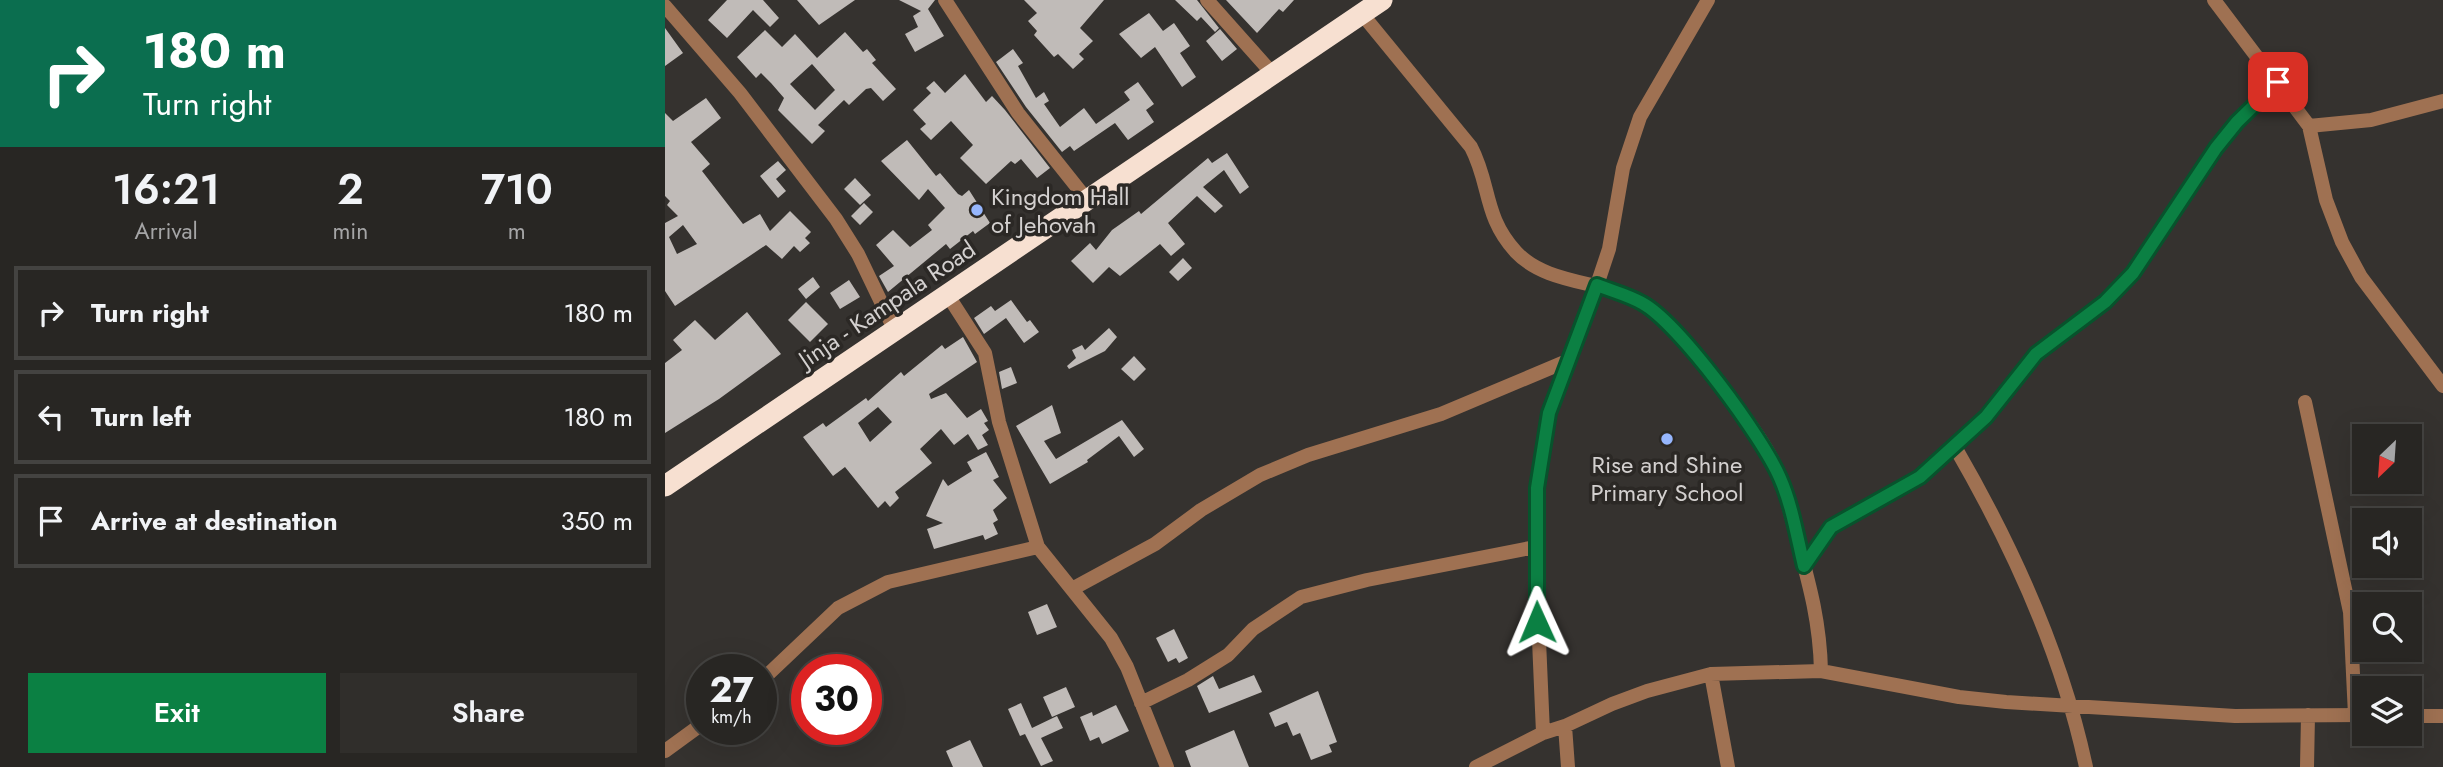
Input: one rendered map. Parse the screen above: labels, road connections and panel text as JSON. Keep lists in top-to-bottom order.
{
  "streets": {
    "highway": ["Jinja - Kampala Road"]
  },
  "places": ["Kingdom Hall of Jehovah", "Rise and Shine Primary School"],
  "north": "bottom left",
  "page": {
    "turn": ["180 m", "Turn right"],
    "eta": [
      "16:21",
      "Arrival",
      "2",
      "min",
      "710",
      "m"
    ],
    "list": [
      {
        "name": "Turn right",
        "value": "180 m"
      },
      {
        "name": "Turn left",
        "value": "180 m"
      },
      {
        "name": "Arrive at destination",
        "value": "350 m"
      }
    ],
    "speed": "27 km/h",
    "limit": "30",
    "buttons": ["Exit", "Share"]
  }
}
